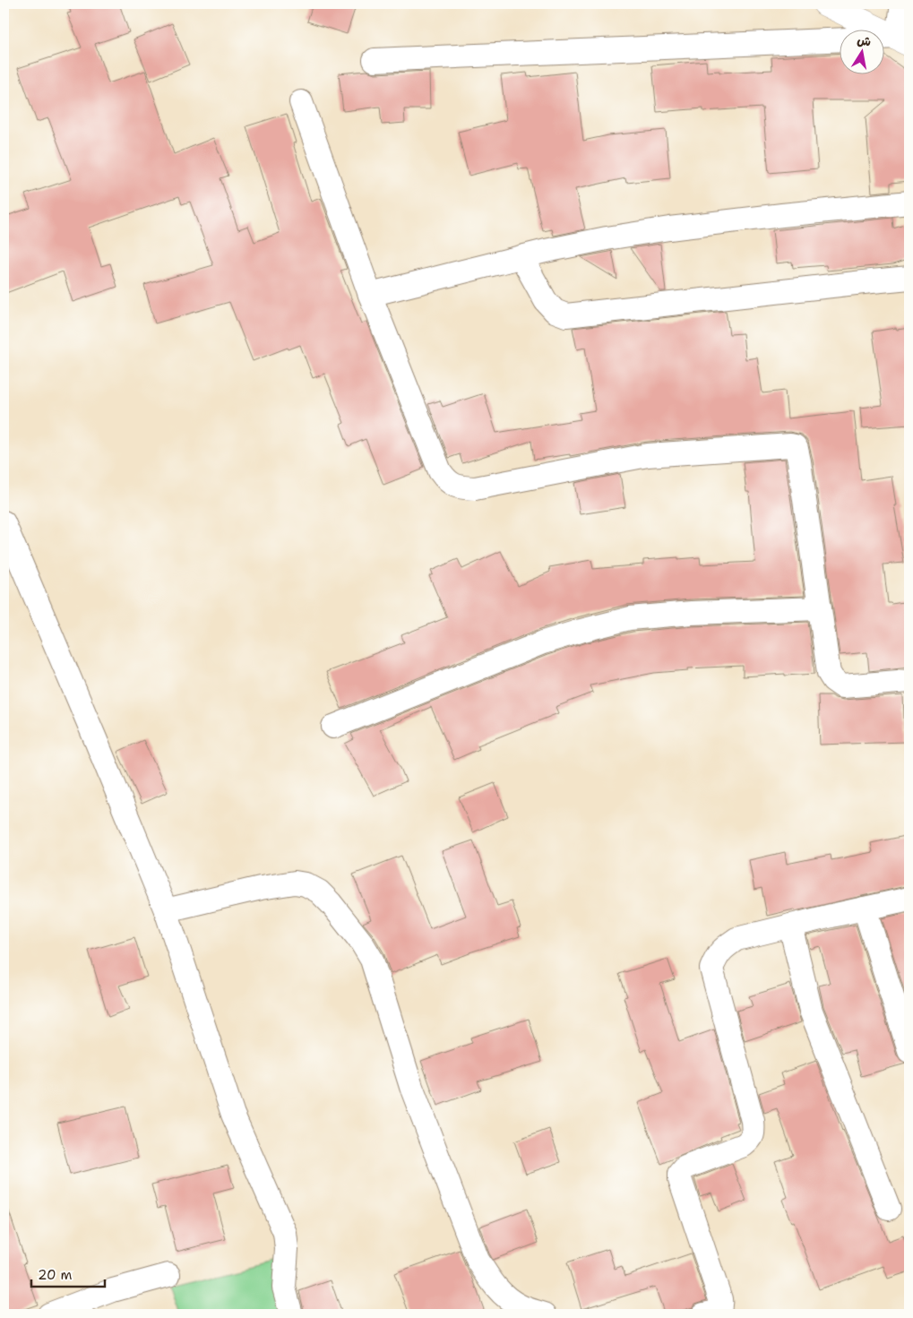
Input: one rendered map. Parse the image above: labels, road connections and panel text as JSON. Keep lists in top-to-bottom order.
{
  "scale_bar": "20 m",
  "north": "top"
}
